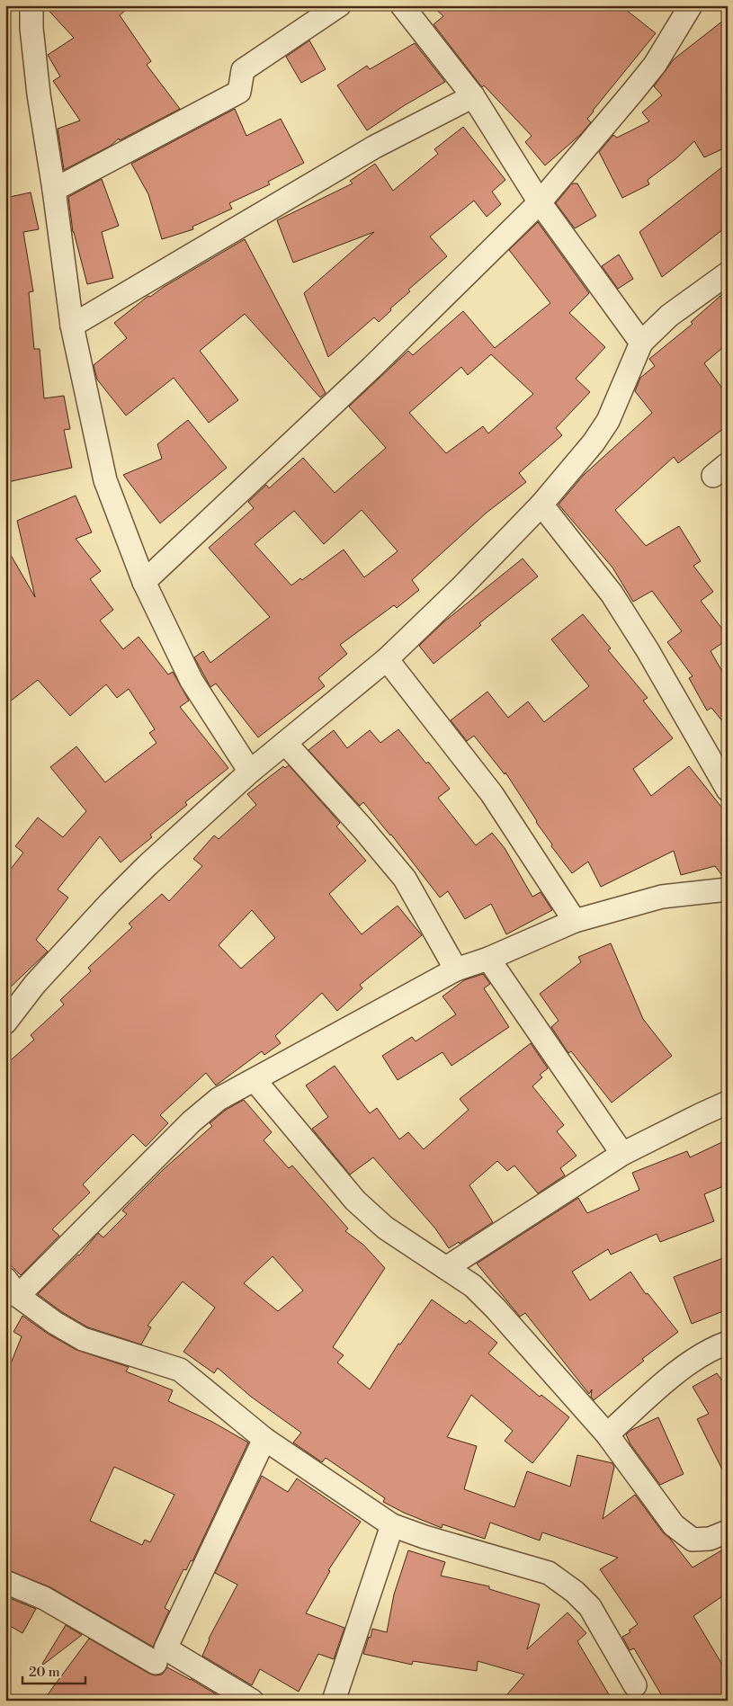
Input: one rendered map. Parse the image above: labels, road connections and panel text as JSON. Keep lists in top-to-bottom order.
{
  "scale_bar": "20 m"
}
